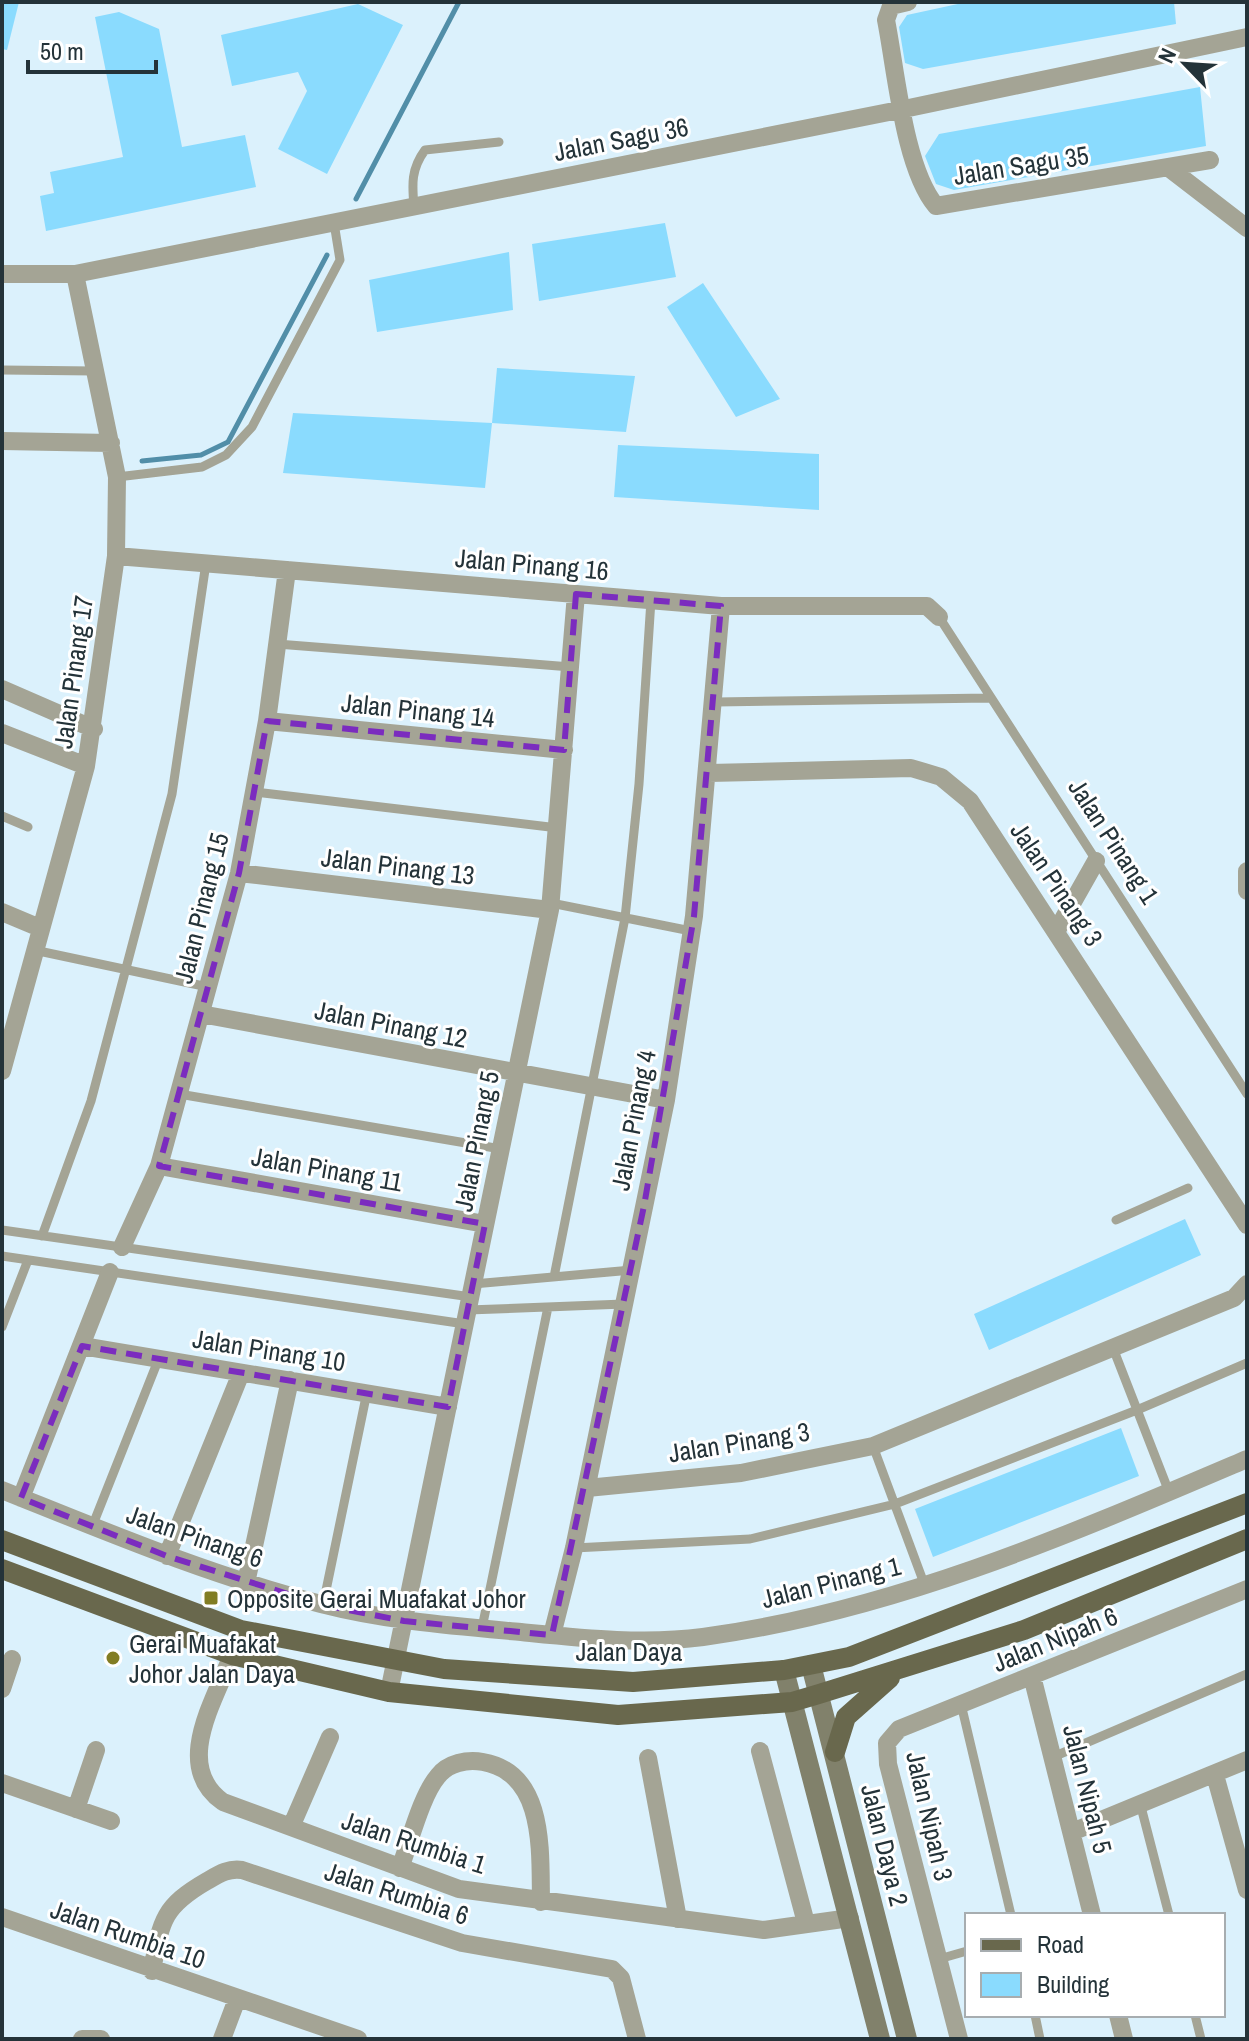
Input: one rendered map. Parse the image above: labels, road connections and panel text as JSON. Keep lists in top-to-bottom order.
{
  "streets": {
    "main road": ["Jalan Daya", "Jalan Daya 2"],
    "street": [
      "Jalan Sagu 36",
      "Jalan Sagu 35",
      "Jalan Pinang 16",
      "Jalan Pinang 17",
      "Jalan Pinang 14",
      "Jalan Pinang 1",
      "Jalan Pinang 13",
      "Jalan Pinang 3",
      "Jalan Pinang 15",
      "Jalan Pinang 12",
      "Jalan Pinang 4",
      "Jalan Pinang 5",
      "Jalan Pinang 11",
      "Jalan Pinang 10",
      "Jalan Pinang 6",
      "Jalan Nipah 6",
      "Jalan Nipah 5",
      "Jalan Nipah 3",
      "Jalan Rumbia 1",
      "Jalan Rumbia 6",
      "Jalan Rumbia 10"
    ]
  },
  "crossings": [
    ["Jalan Sagu 36", "Jalan Sagu 35"],
    ["Jalan Sagu 36", "Jalan Pinang 17"],
    ["Jalan Pinang 16", "Jalan Pinang 17"],
    ["Jalan Pinang 16", "Jalan Pinang 1"],
    ["Jalan Pinang 16", "Jalan Pinang 15"],
    ["Jalan Pinang 16", "Jalan Pinang 4"],
    ["Jalan Pinang 16", "Jalan Pinang 5"],
    ["Jalan Pinang 14", "Jalan Pinang 15"],
    ["Jalan Pinang 14", "Jalan Pinang 5"],
    ["Jalan Pinang 1", "Jalan Pinang 4"],
    ["Jalan Pinang 1", "Jalan Pinang 5"],
    ["Jalan Pinang 1", "Jalan Pinang 6"],
    ["Jalan Pinang 13", "Jalan Pinang 15"],
    ["Jalan Pinang 13", "Jalan Pinang 5"],
    ["Jalan Pinang 3", "Jalan Pinang 4"],
    ["Jalan Pinang 15", "Jalan Pinang 12"],
    ["Jalan Pinang 15", "Jalan Pinang 11"],
    ["Jalan Pinang 12", "Jalan Pinang 4"],
    ["Jalan Pinang 12", "Jalan Pinang 5"],
    ["Jalan Pinang 5", "Jalan Pinang 11"],
    ["Jalan Pinang 5", "Jalan Pinang 10"],
    ["Jalan Pinang 5", "Jalan Pinang 6"],
    ["Jalan Pinang 5", "Jalan Daya"],
    ["Jalan Nipah 6", "Jalan Nipah 5"],
    ["Jalan Nipah 6", "Jalan Nipah 3"],
    ["Jalan Daya", "Jalan Daya 2"],
    ["Jalan Rumbia 1", "Jalan Daya 2"],
    ["Jalan Rumbia 6", "Jalan Rumbia 10"]
  ],
  "places": {
    "transit": ["Opposite Gerai Muafakat Johor"],
    "other": ["Gerai Muafakat Johor Jalan Daya"]
  },
  "legend": ["Road", "Building"],
  "scale_bar": "50 m",
  "north": "top left"
}
